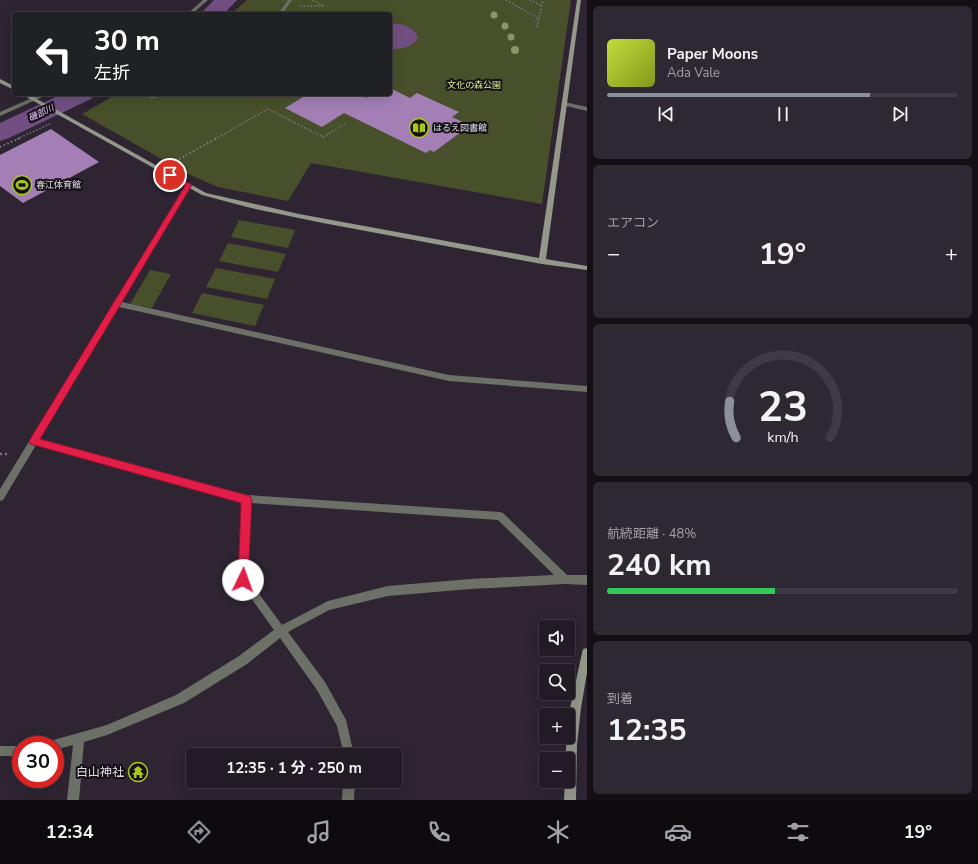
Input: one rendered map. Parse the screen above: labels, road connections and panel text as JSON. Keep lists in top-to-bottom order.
{
  "water": ["磯部川"],
  "parks": ["文化の森公園"],
  "places": {
    "library": ["はるえ図書館"],
    "sports": ["春江体育館"],
    "temple": ["白山神社"]
  },
  "page": {
    "turn": ["30 m", "左折"],
    "song": ["Paper Moons", "Ada Vale"],
    "tile": [
      "エアコン",
      ["航続距離 · 48%", "240 km"],
      ["到着", "12:35"]
    ],
    "heat": ["−", "19°", "+"],
    "map_buttons": ["+", "−"],
    "limit": "30",
    "trip": "12:35 · 1 分 · 250 m",
    "tabs": ["12:34", "19°"],
    "gauge": ["23", "km/h"]
  }
}
